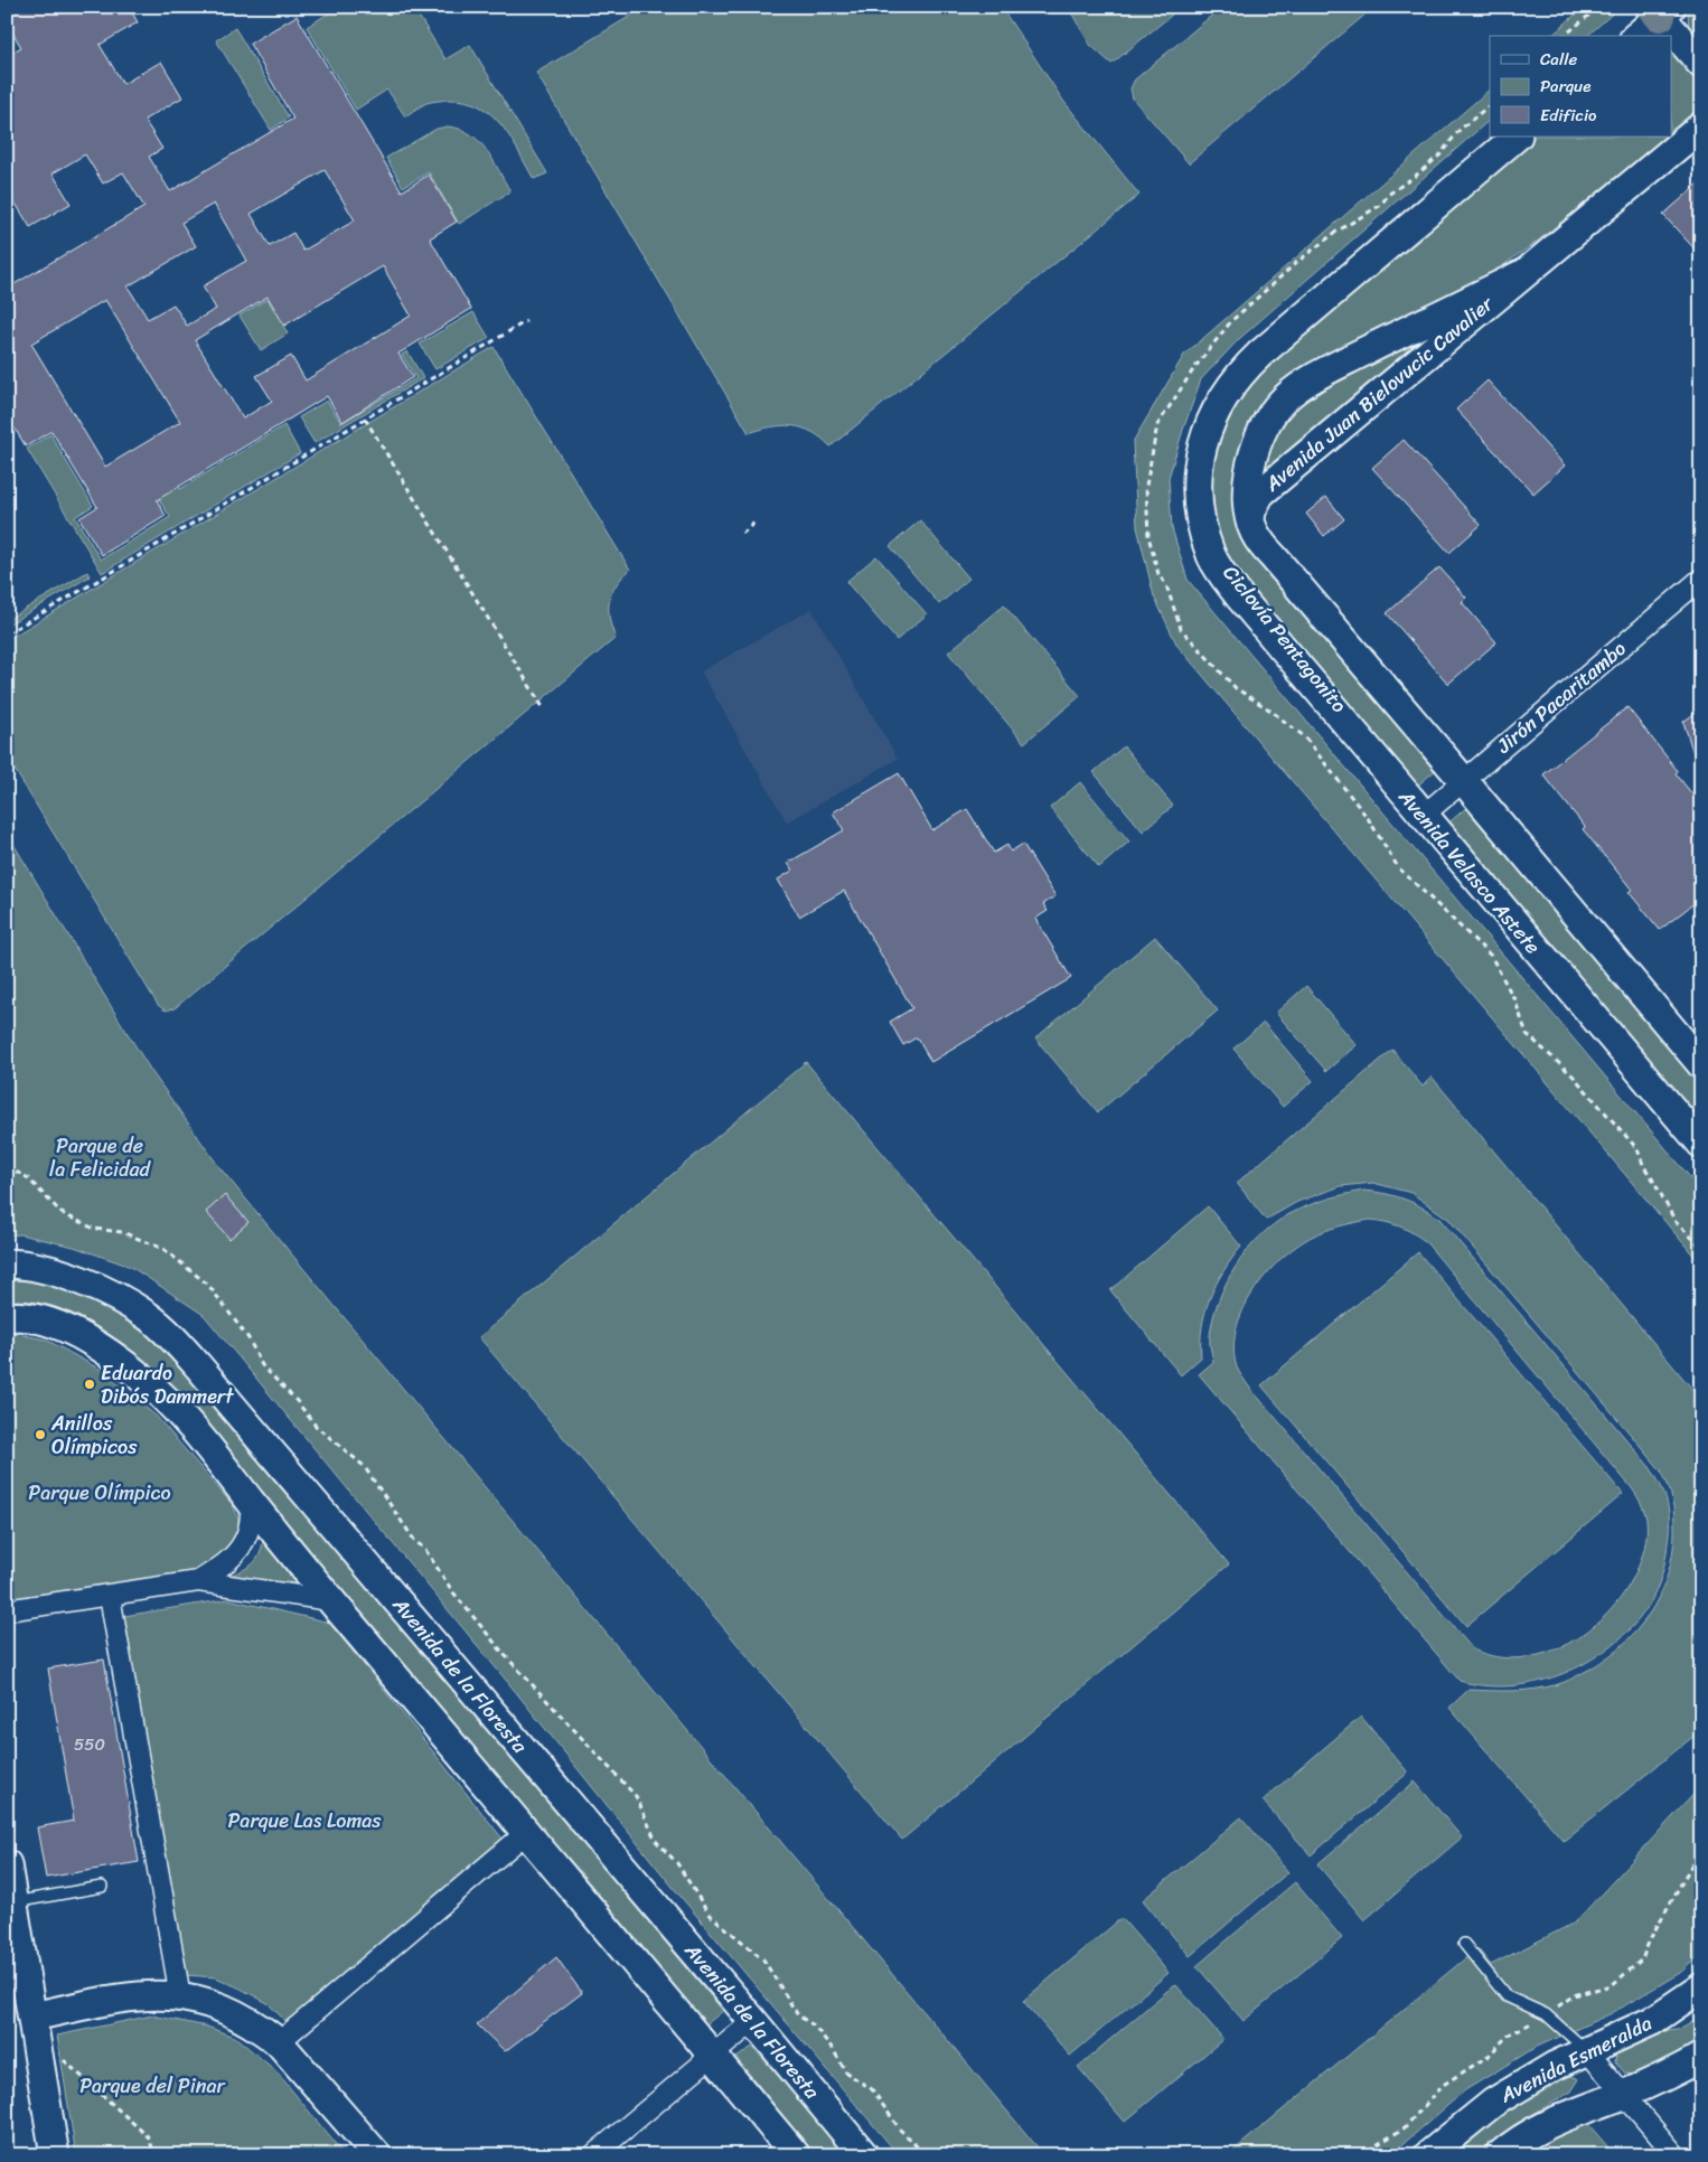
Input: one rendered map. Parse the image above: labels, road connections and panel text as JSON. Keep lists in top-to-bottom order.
{
  "streets": {
    "main road": [
      "Avenida Juan Bielovucic Cavalier",
      "Avenida Velasco Astete",
      "Avenida de la Floresta",
      "Avenida Esmeralda"
    ],
    "street": ["Jirón Pacaritambo"]
  },
  "crossings": [
    ["Jirón Pacaritambo", "Avenida Velasco Astete"]
  ],
  "parks": [
    "Parque de la Felicidad",
    "Parque Olímpico",
    "Parque Las Lomas",
    "Parque del Pinar"
  ],
  "places": ["Eduardo Dibós Dammert", "Anillos Olímpicos"],
  "house_numbers": ["550"],
  "legend": ["Calle", "Parque", "Edificio"]
}
